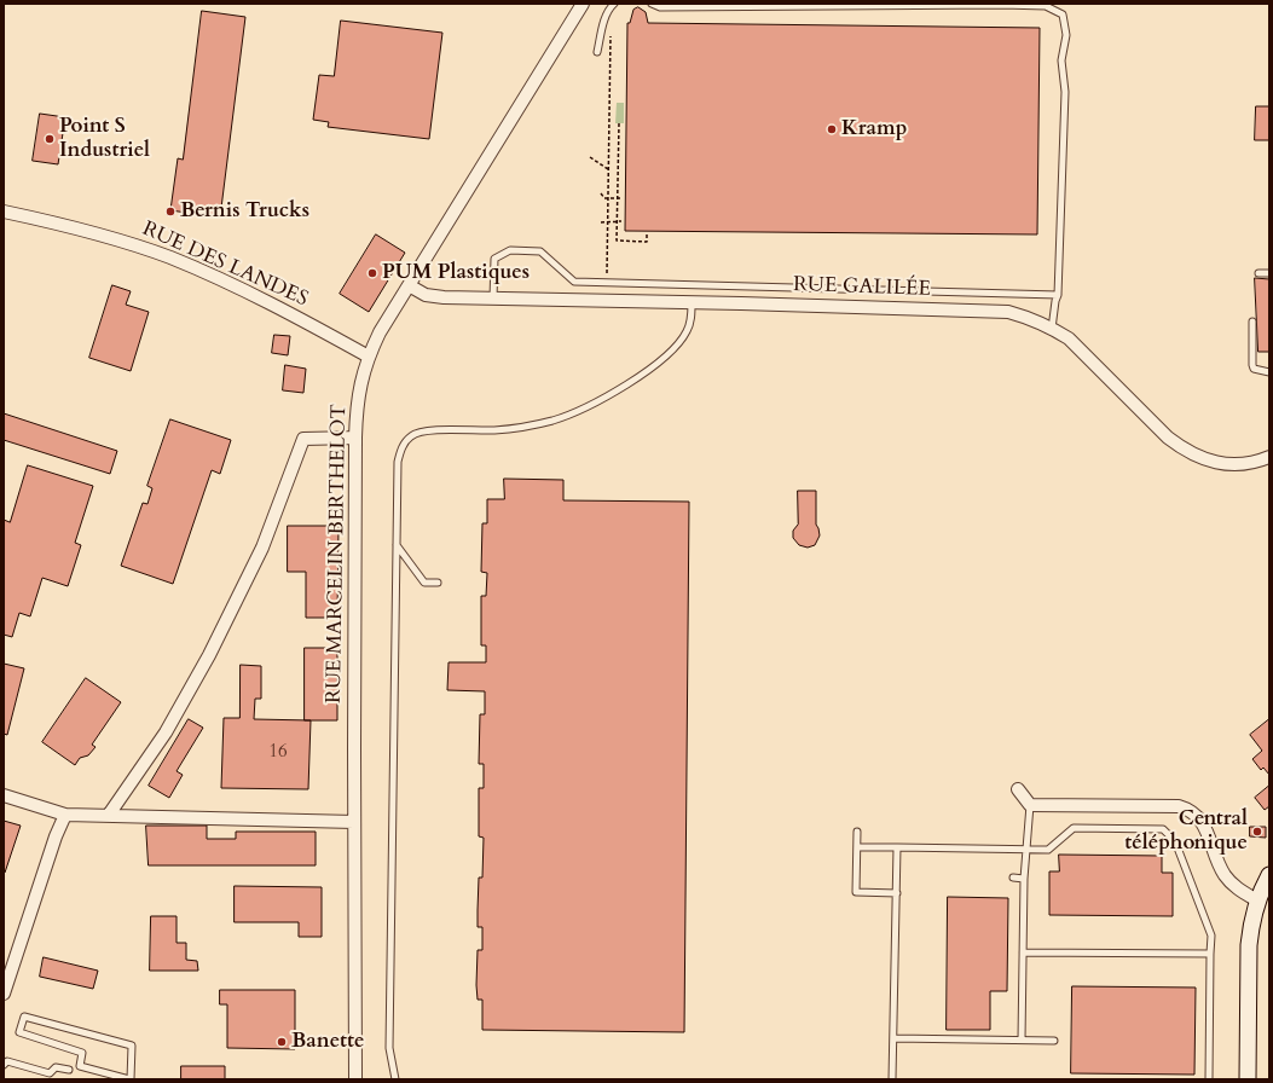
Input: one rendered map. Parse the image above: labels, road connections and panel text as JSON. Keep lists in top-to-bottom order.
{
  "streets": {
    "street": ["RUE DES LANDES", "RUE GALILÉE", "RUE MARCELIN BERTHELOT"]
  },
  "crossings": [
    ["RUE DES LANDES", "RUE MARCELIN BERTHELOT"],
    ["RUE GALILÉE", "RUE MARCELIN BERTHELOT"]
  ],
  "places": [
    "Kramp",
    "Point S Industriel",
    "Bernis Trucks",
    "PUM Plastiques",
    "Central téléphonique",
    "Banette"
  ],
  "house_numbers": ["16"]
}
